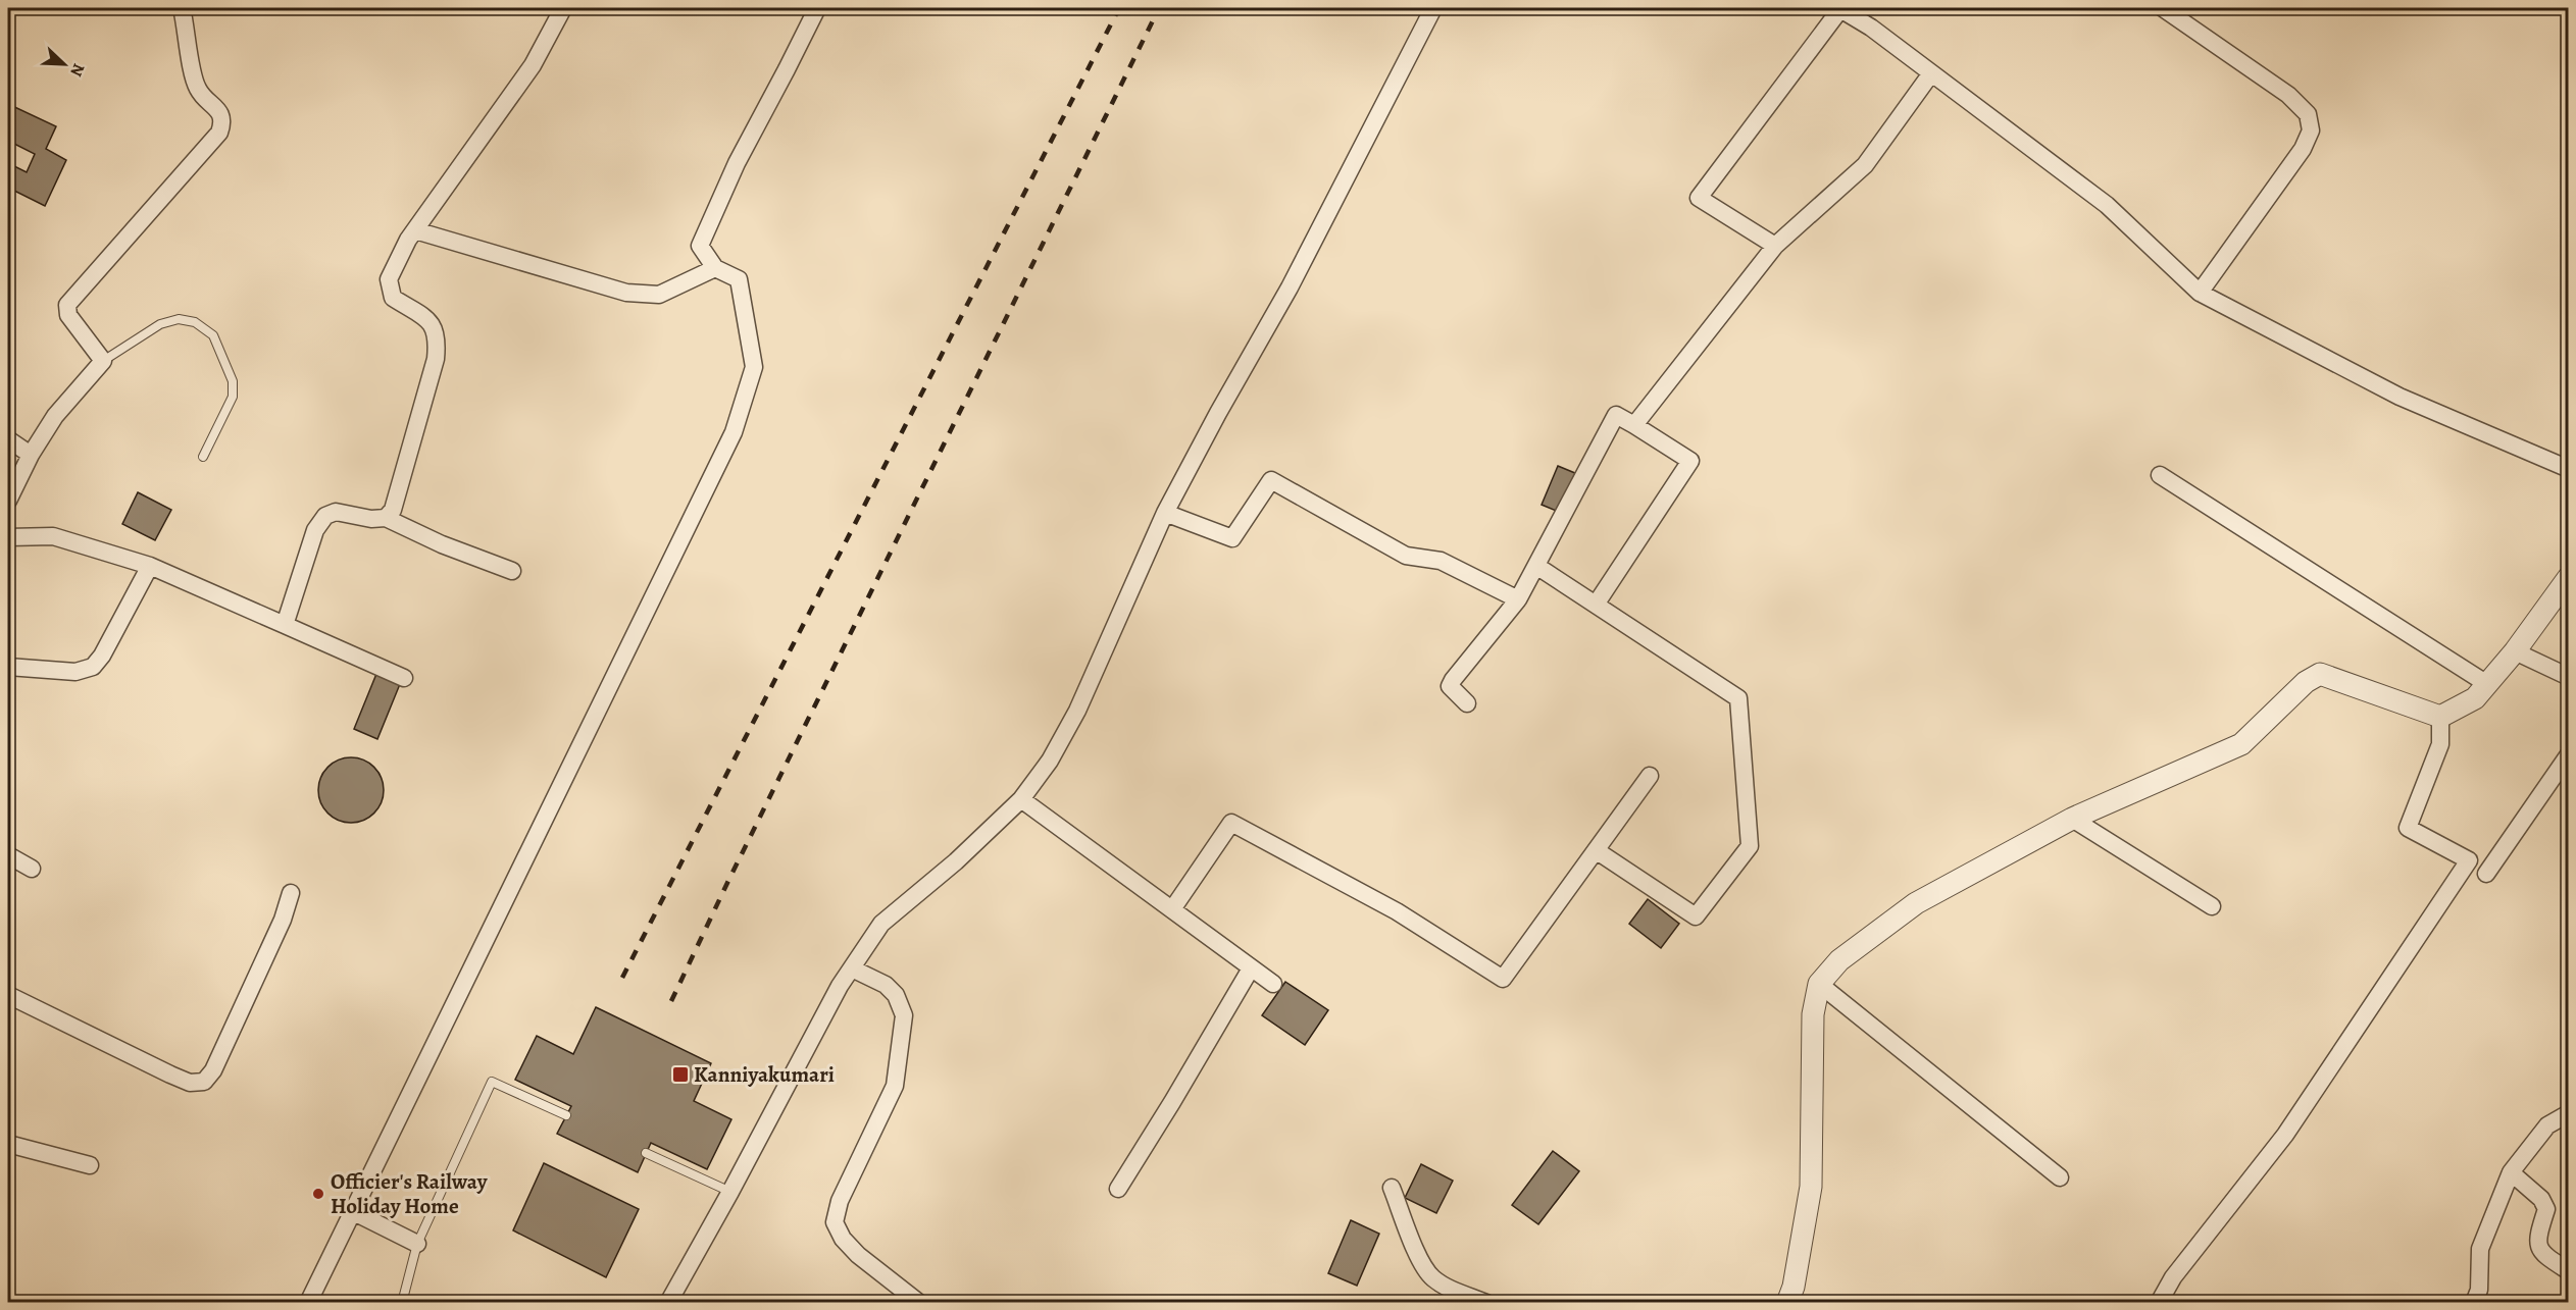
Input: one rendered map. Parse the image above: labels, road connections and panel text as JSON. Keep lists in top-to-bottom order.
{
  "places": {
    "transit": ["Kanniyakumari"],
    "other": ["Officier's Railway Holiday Home"]
  },
  "north": "bottom right"
}
